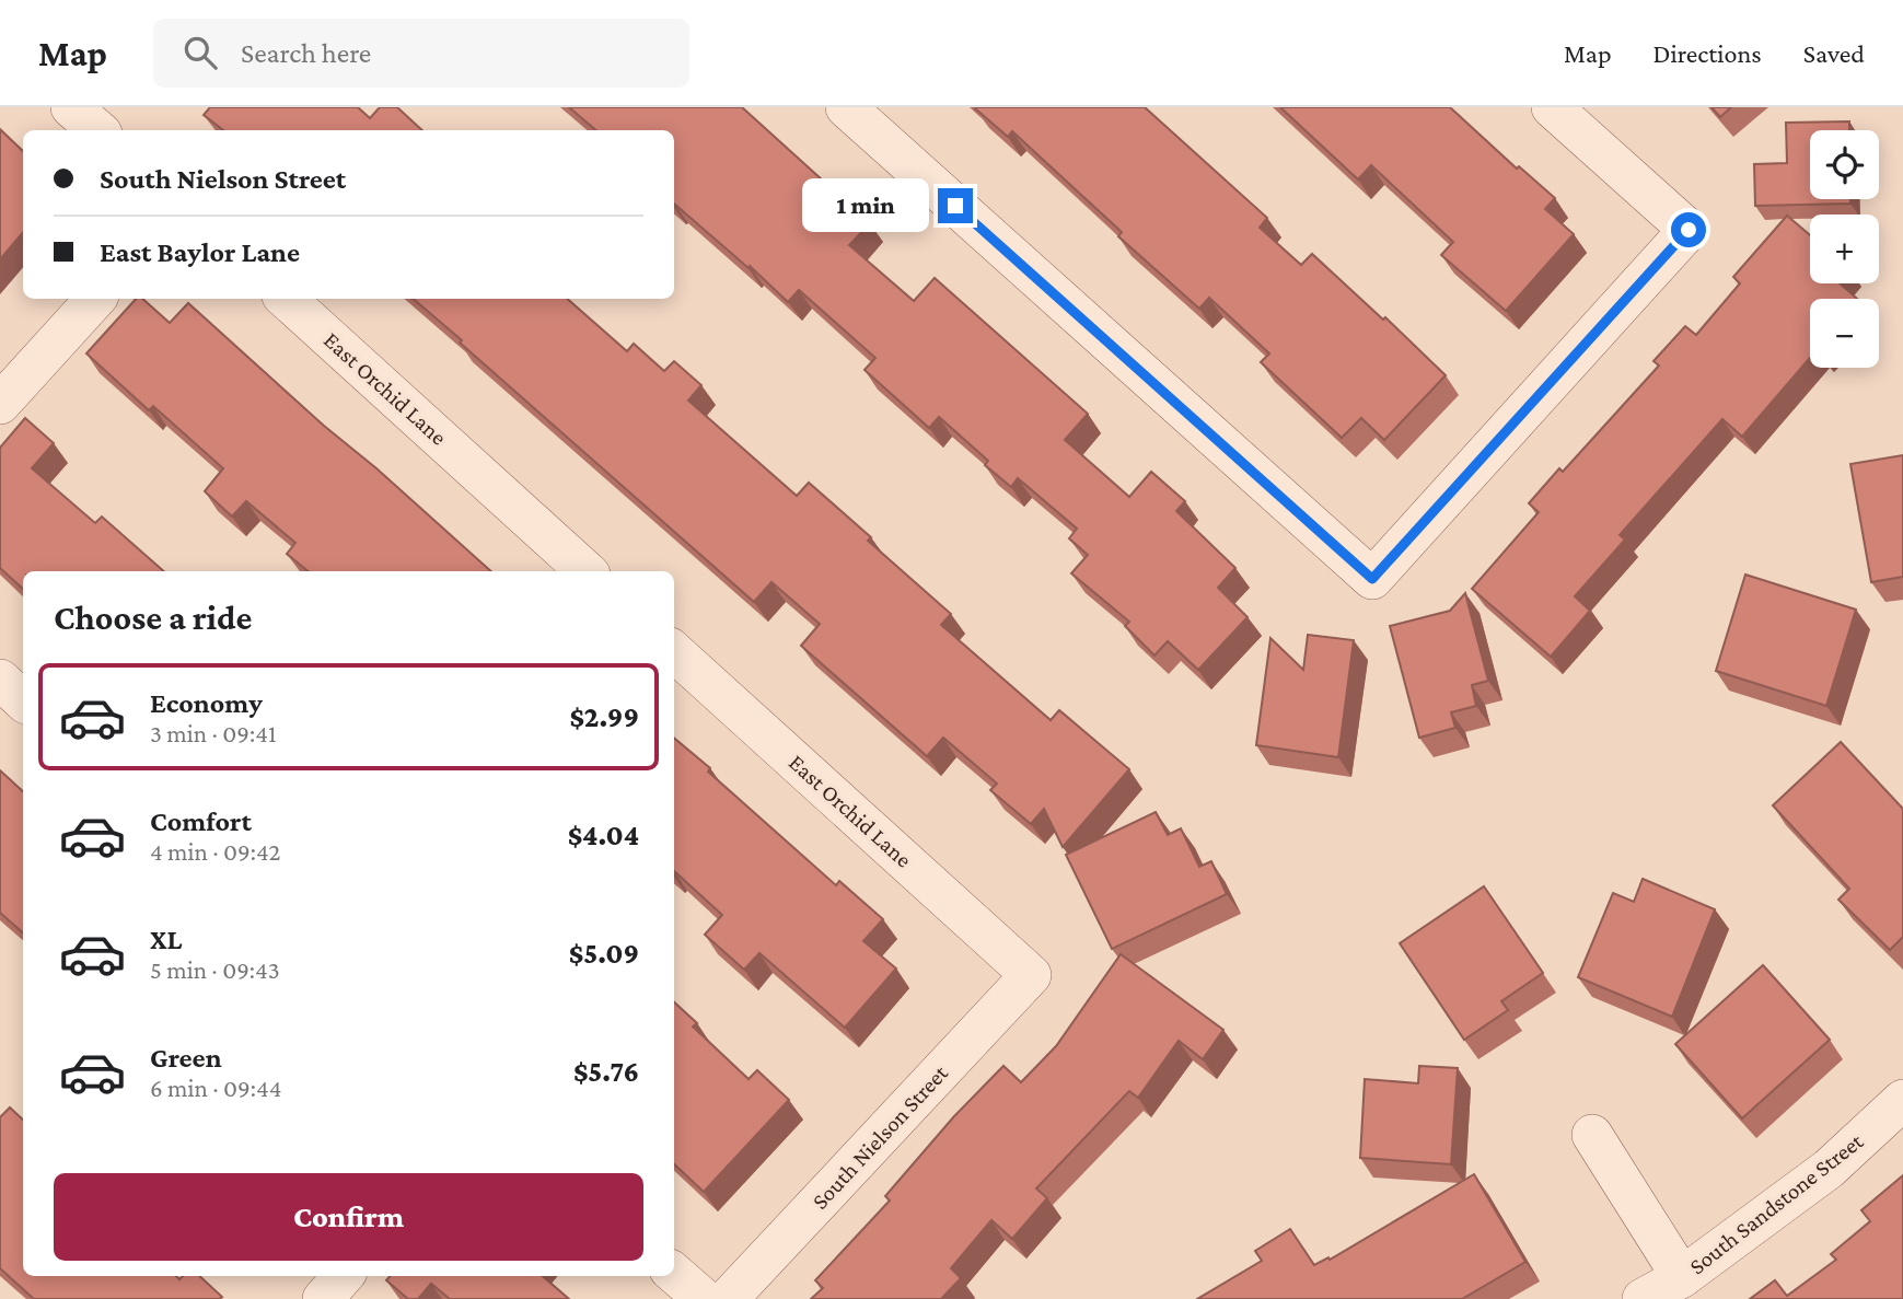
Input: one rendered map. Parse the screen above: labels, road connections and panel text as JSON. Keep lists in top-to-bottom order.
{
  "streets": {
    "street": ["East Orchid Lane", "South Nielson Street", "South Sandstone Street"]
  },
  "crossings": [
    ["East Orchid Lane", "South Nielson Street"]
  ],
  "page": {
    "header": "Map",
    "search": "Search here",
    "nav": ["Map", "Directions", "Saved"],
    "map_buttons": ["+", "−"],
    "banner": ["South Nielson Street", "East Baylor Lane"],
    "bubble": "1 min",
    "heading": "Choose a ride",
    "list": [
      {
        "name": "Economy",
        "note": "3 min · 09:41",
        "value": "$2.99"
      },
      {
        "name": "Comfort",
        "note": "4 min · 09:42",
        "value": "$4.04"
      },
      {
        "name": "XL",
        "note": "5 min · 09:43",
        "value": "$5.09"
      },
      {
        "name": "Green",
        "note": "6 min · 09:44",
        "value": "$5.76"
      }
    ],
    "buttons": "Confirm"
  }
}
